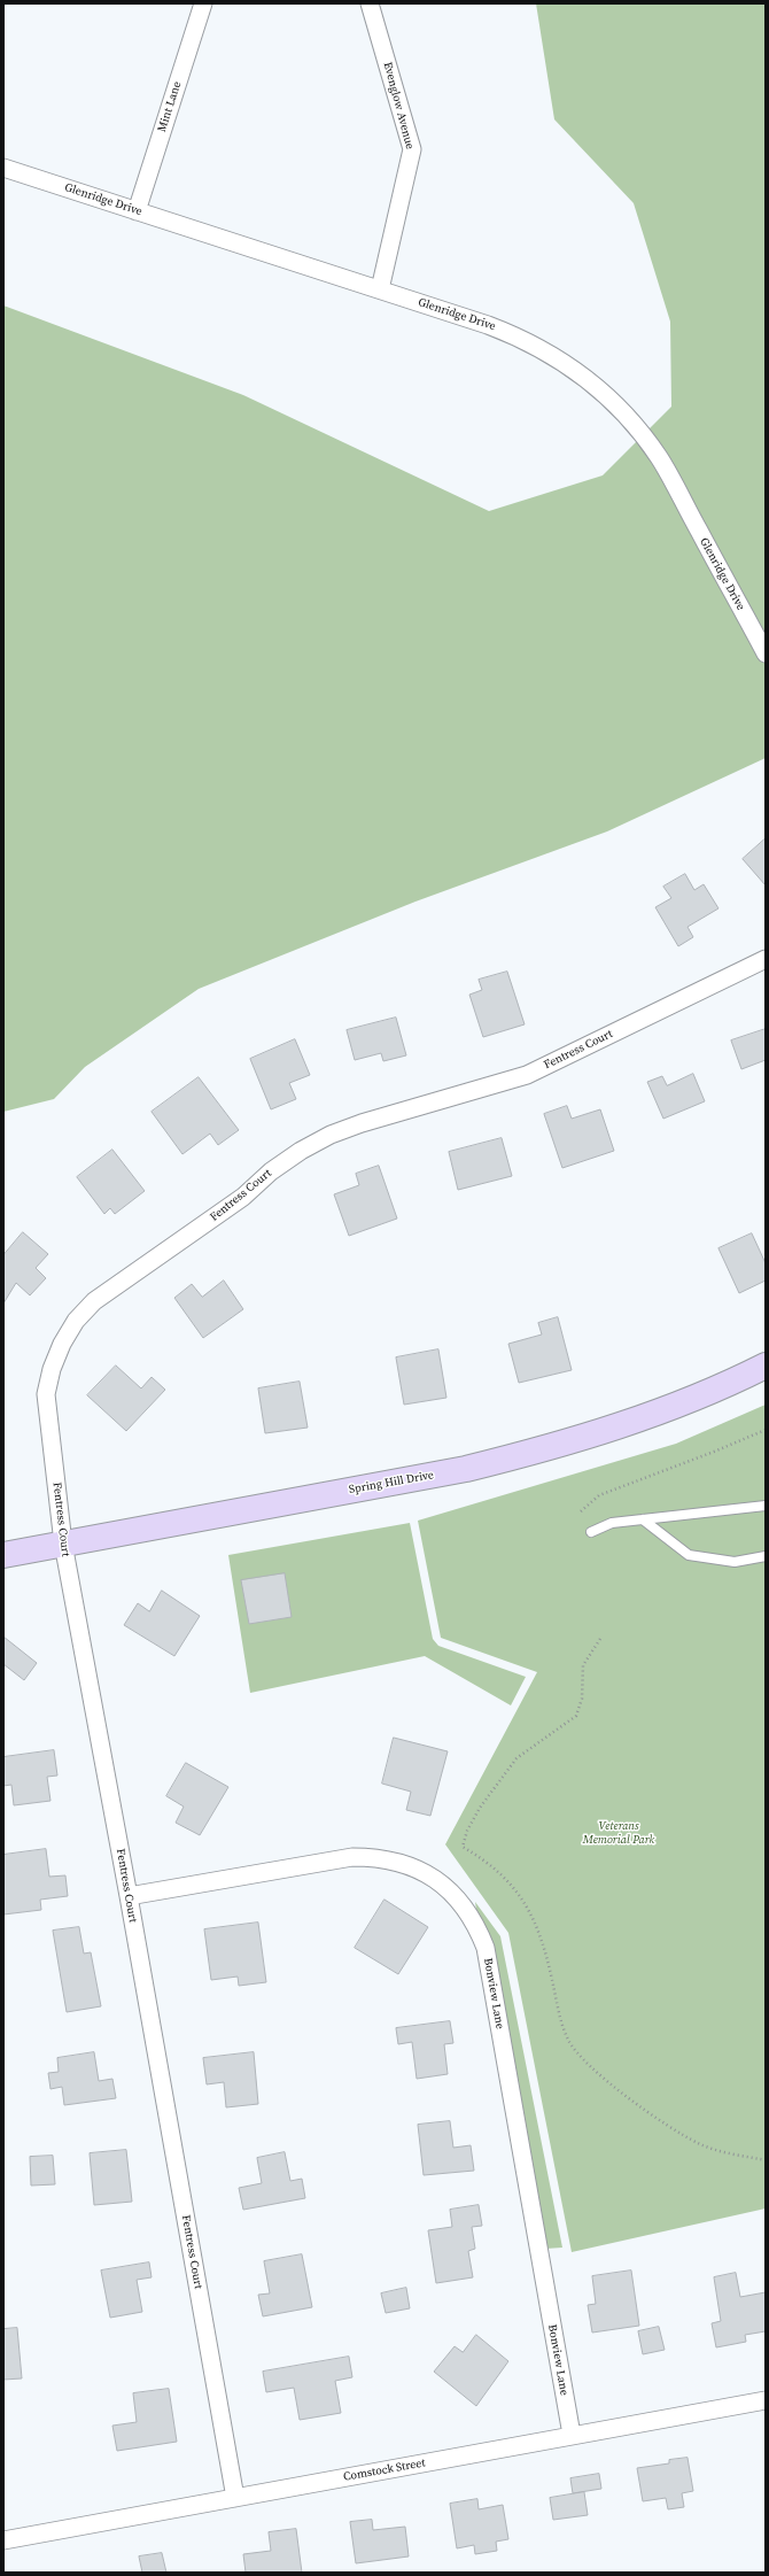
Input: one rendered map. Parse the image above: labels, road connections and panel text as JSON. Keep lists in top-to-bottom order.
{
  "streets": {
    "main road": ["Spring Hill Drive"],
    "street": [
      "Evenglow Avenue",
      "Mint Lane",
      "Glenridge Drive",
      "Fentress Court",
      "Bonview Lane",
      "Comstock Street"
    ]
  },
  "crossings": [
    ["Evenglow Avenue", "Glenridge Drive"],
    ["Mint Lane", "Glenridge Drive"],
    ["Fentress Court", "Spring Hill Drive"],
    ["Fentress Court", "Bonview Lane"],
    ["Fentress Court", "Comstock Street"],
    ["Bonview Lane", "Comstock Street"]
  ],
  "parks": ["Veterans Memorial Park"]
}
